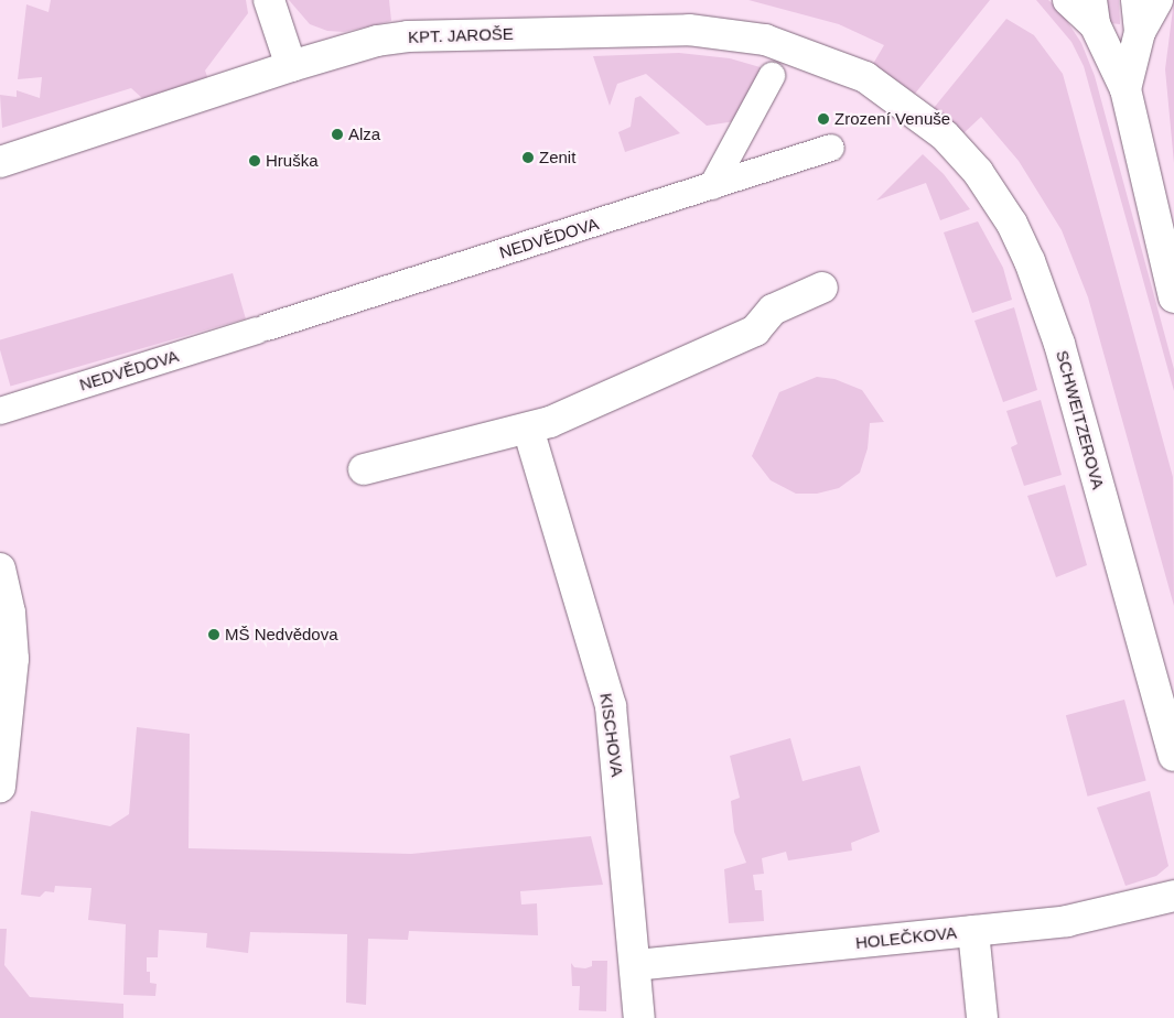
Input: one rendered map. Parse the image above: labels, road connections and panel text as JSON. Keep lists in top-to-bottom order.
{
  "streets": {
    "street": [
      "KPT. JAROŠE",
      "NEDVĚDOVA",
      "SCHWEITZEROVA",
      "KISCHOVA",
      "HOLEČKOVA"
    ]
  },
  "crossings": [
    ["KPT. JAROŠE", "SCHWEITZEROVA"],
    ["KISCHOVA", "HOLEČKOVA"]
  ],
  "places": [
    "Zrození Venuše",
    "Alza",
    "Zenit",
    "Hruška",
    "MŠ Nedvědova"
  ]
}
